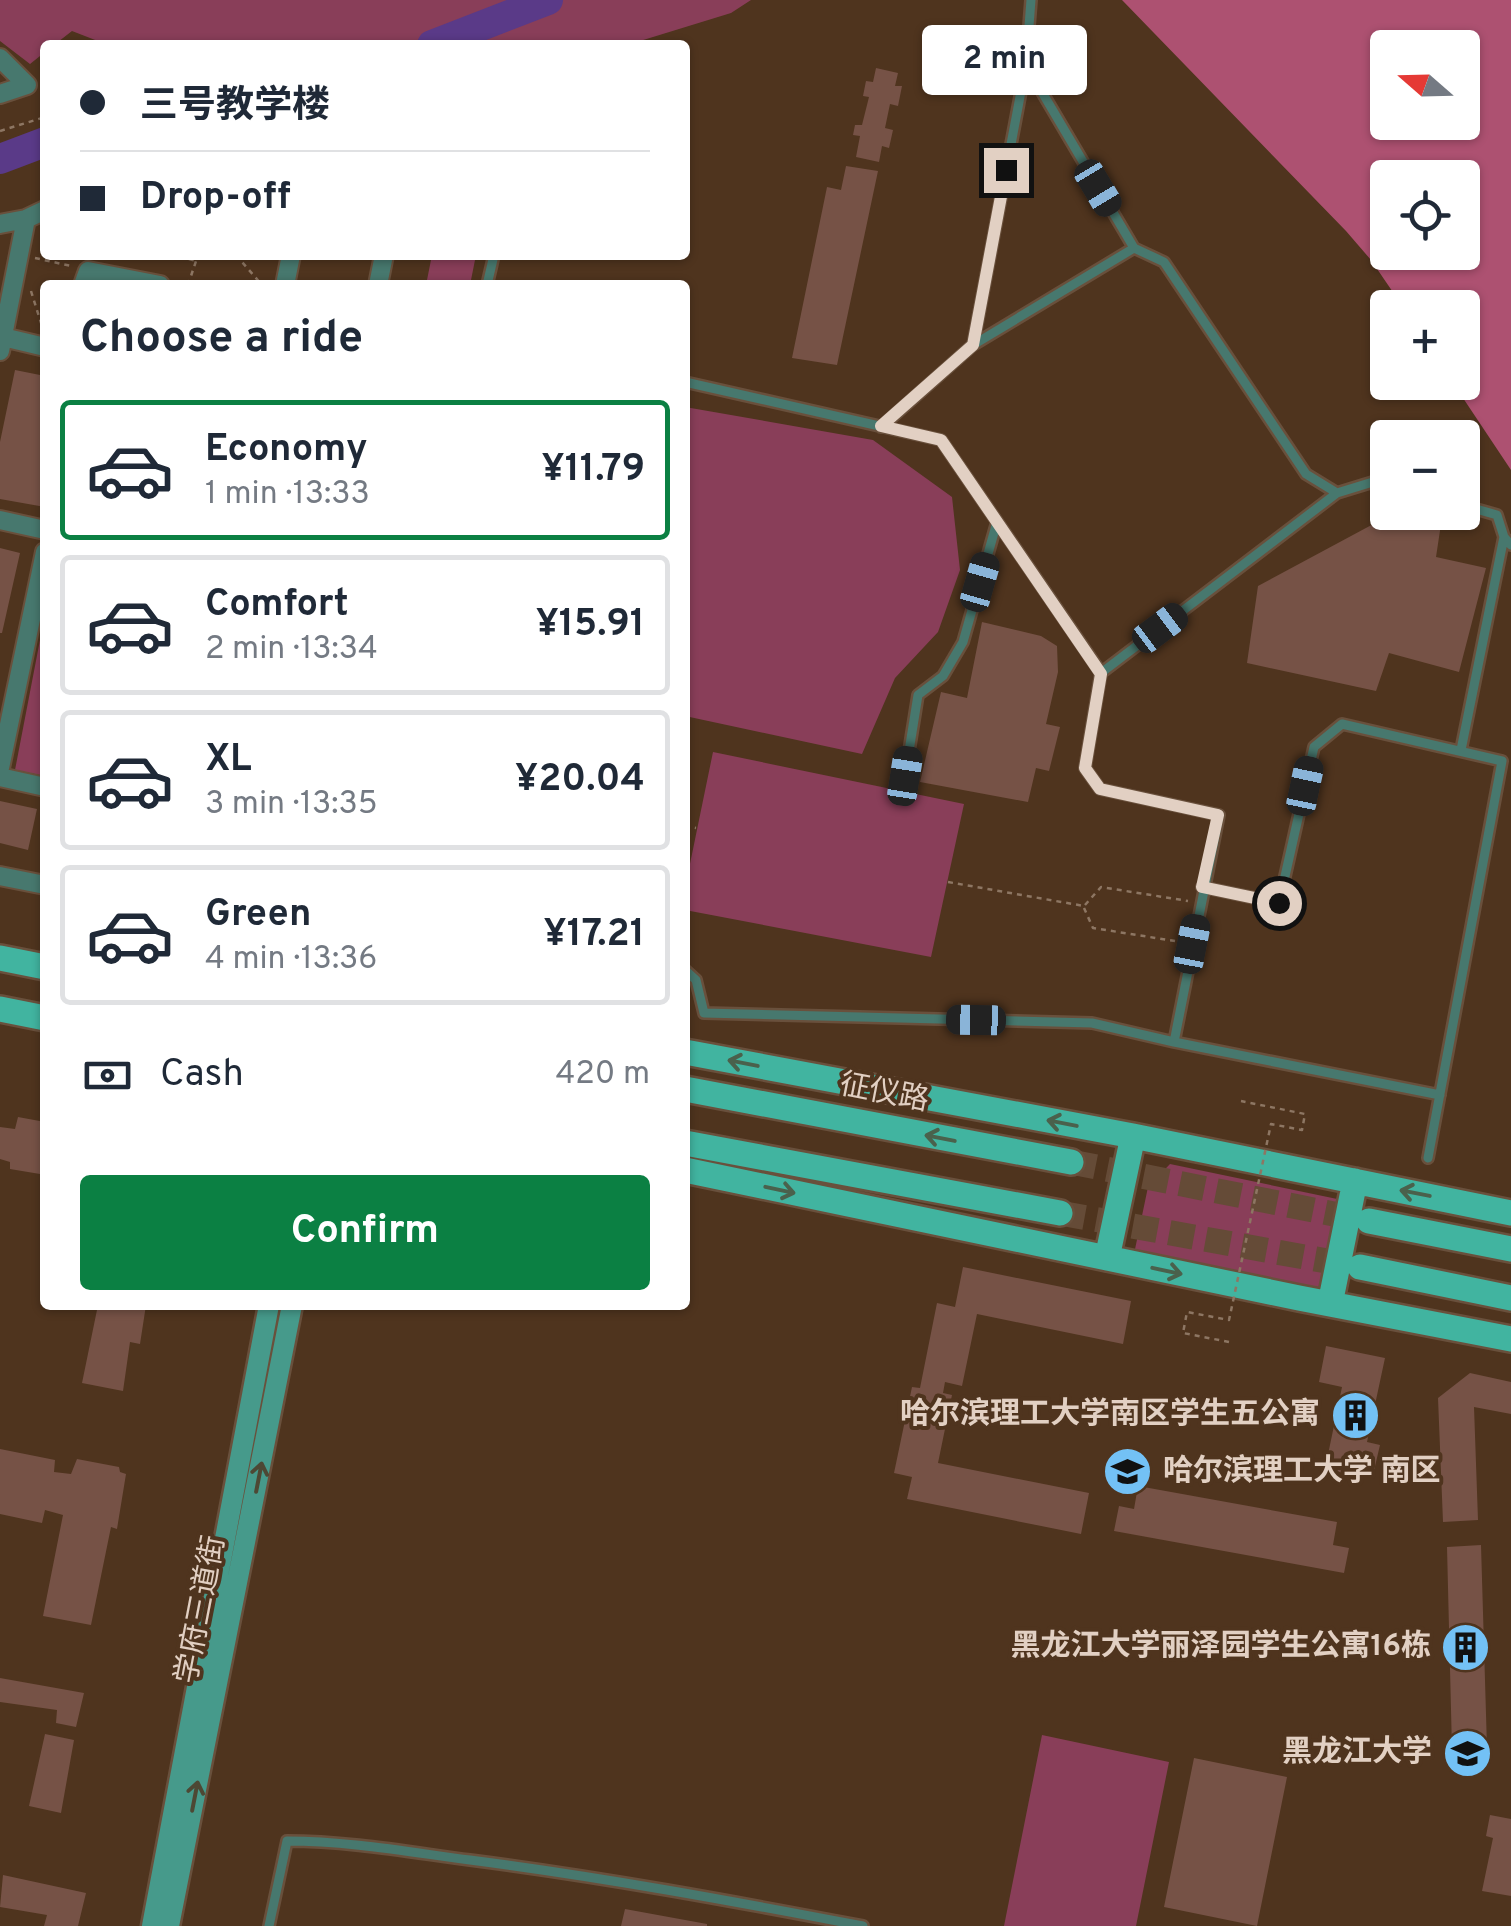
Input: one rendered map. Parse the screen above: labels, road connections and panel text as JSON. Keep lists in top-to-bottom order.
{
  "streets": {
    "main road": ["征仪路", "学府三道街"]
  },
  "places": {
    "building": ["哈尔滨理工大学南区学生五公寓", "黑龙江大学丽泽园学生公寓16栋"],
    "school or university": ["哈尔滨理工大学 南区", "黑龙江大学"]
  },
  "north": "left",
  "page": {
    "bubble": "2 min",
    "map_buttons": ["+", "−"],
    "banner": ["三号教学楼", "Drop-off"],
    "heading": "Choose a ride",
    "list": [
      {
        "name": "Economy",
        "note": "1 min · 13:33",
        "value": "¥11.79"
      },
      {
        "name": "Comfort",
        "note": "2 min · 13:34",
        "value": "¥15.91"
      },
      {
        "name": "XL",
        "note": "3 min · 13:35",
        "value": "¥20.04"
      },
      {
        "name": "Green",
        "note": "4 min · 13:36",
        "value": "¥17.21"
      }
    ],
    "pay": ["Cash", "420 m"],
    "buttons": "Confirm"
  }
}
